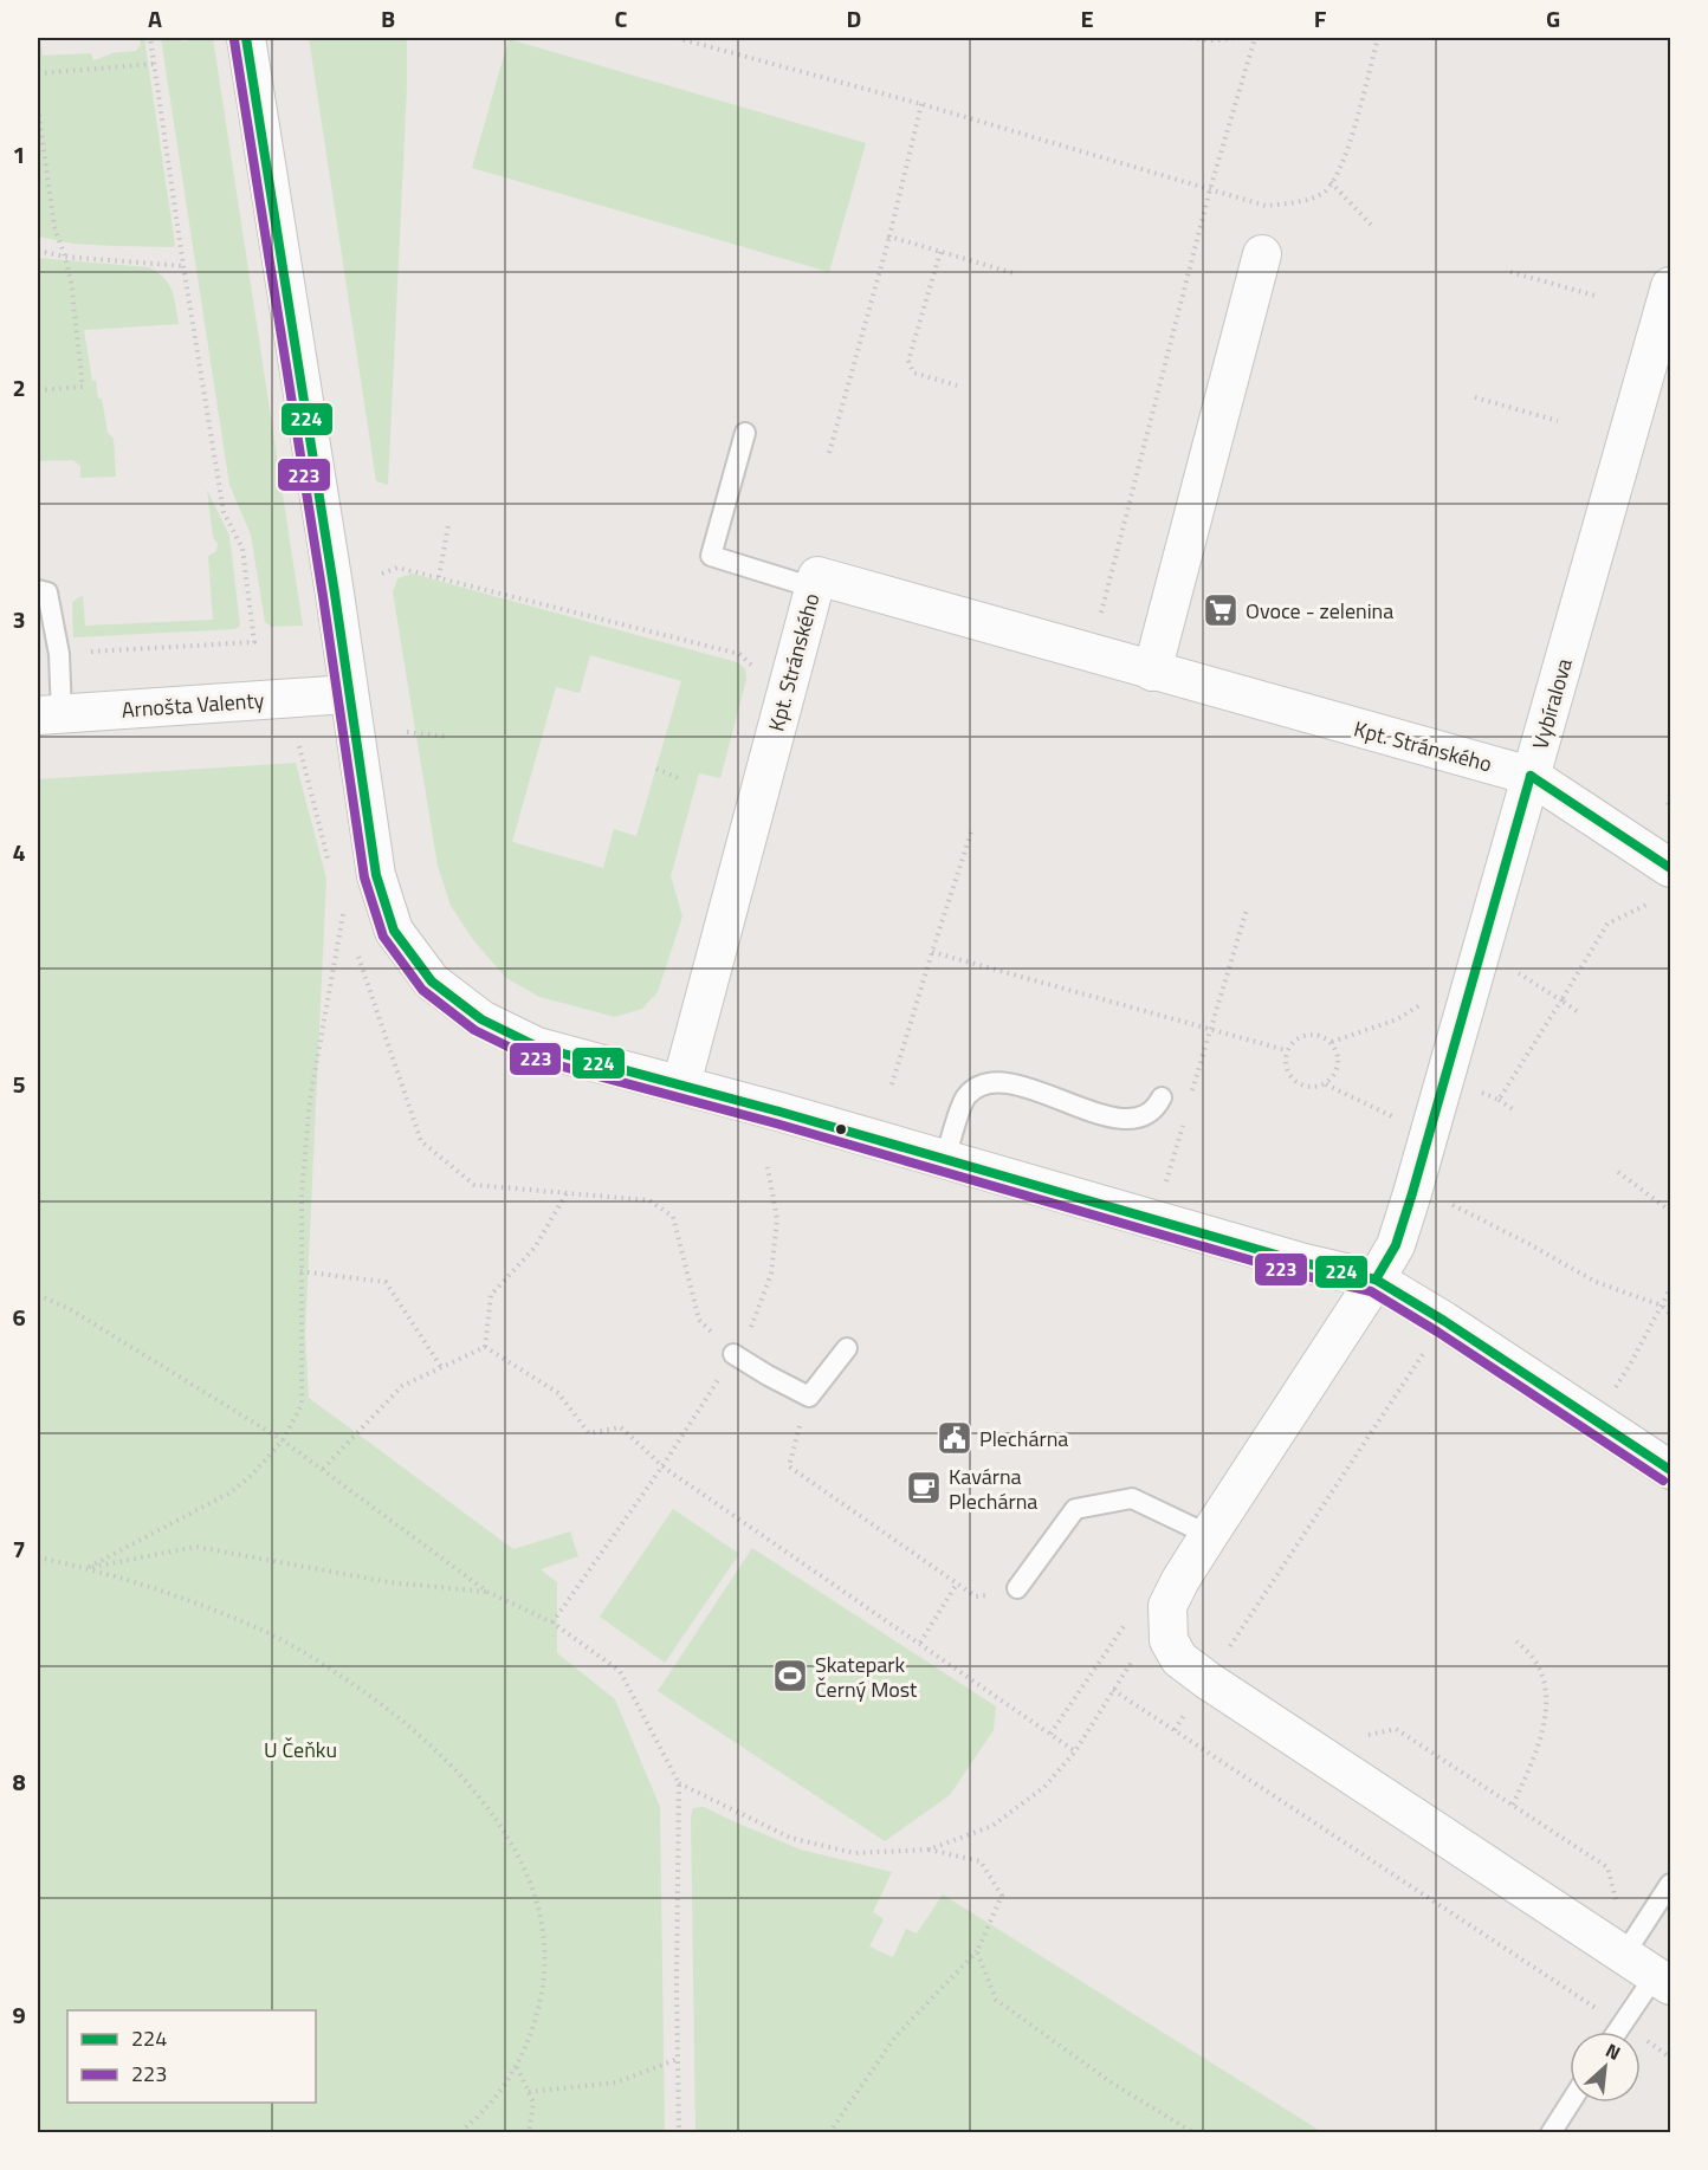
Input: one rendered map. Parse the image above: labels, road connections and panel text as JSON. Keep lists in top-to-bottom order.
{
  "streets": {
    "street": ["Kpt. Stránského", "Vybíralova", "Arnošta Valenty"]
  },
  "crossings": [
    ["Kpt. Stránského", "Vybíralova"]
  ],
  "parks": ["U Čeňku"],
  "places": {
    "supermarket": ["Ovoce - zelenina"],
    "public building": ["Plechárna"],
    "cafe": ["Kavárna Plechárna"],
    "sports": ["Skatepark Černý Most"]
  },
  "lines": ["transit line 224", "transit line 223"],
  "legend": ["224", "223"],
  "north": "top right",
  "grid": {
    "columns": [
      "A",
      "B",
      "C",
      "D",
      "E",
      "F",
      "G"
    ],
    "rows": [
      "1",
      "2",
      "3",
      "4",
      "5",
      "6",
      "7",
      "8",
      "9"
    ]
  }
}
